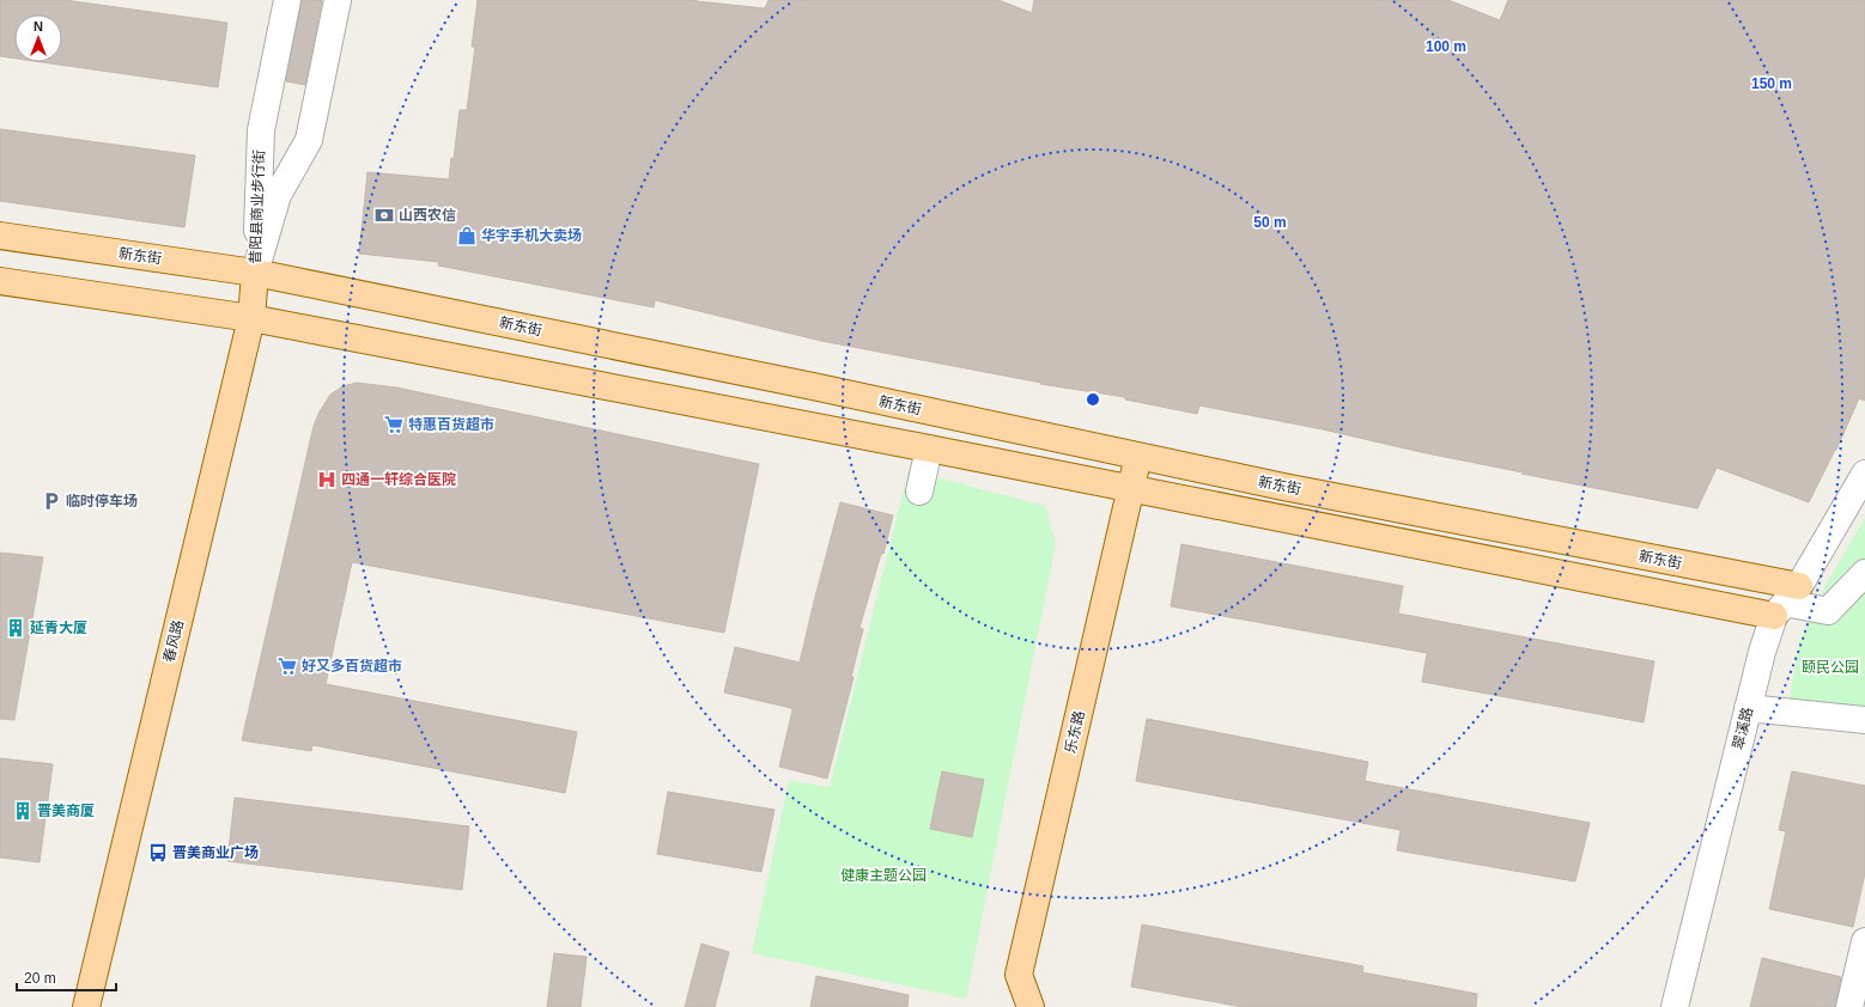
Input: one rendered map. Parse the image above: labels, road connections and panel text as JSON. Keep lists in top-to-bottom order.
{
  "streets": {
    "main road": ["新东街", "春风路", "乐东路"],
    "street": ["昔阳县商业步行街", "翠溪路"]
  },
  "crossings": [
    ["昔阳县商业步行街", "新东街"],
    ["昔阳县商业步行街", "春风路"],
    ["新东街", "春风路"],
    ["新东街", "翠溪路"],
    ["新东街", "乐东路"]
  ],
  "parks": ["颐民公园", "健康主题公园"],
  "places": {
    "bank": ["山西农信"],
    "shop": ["华宇手机大卖场"],
    "supermarket": ["特惠百货超市", "好又多百货超市"],
    "hospital": ["四通一轩综合医院"],
    "parking": ["临时停车场"],
    "building": ["延青大厦", "晋美商厦"],
    "bus stop": ["晋美商业广场"]
  },
  "scale_bar": "20 m",
  "north": "top",
  "rings": ["100 m", "150 m", "50 m"]
}
